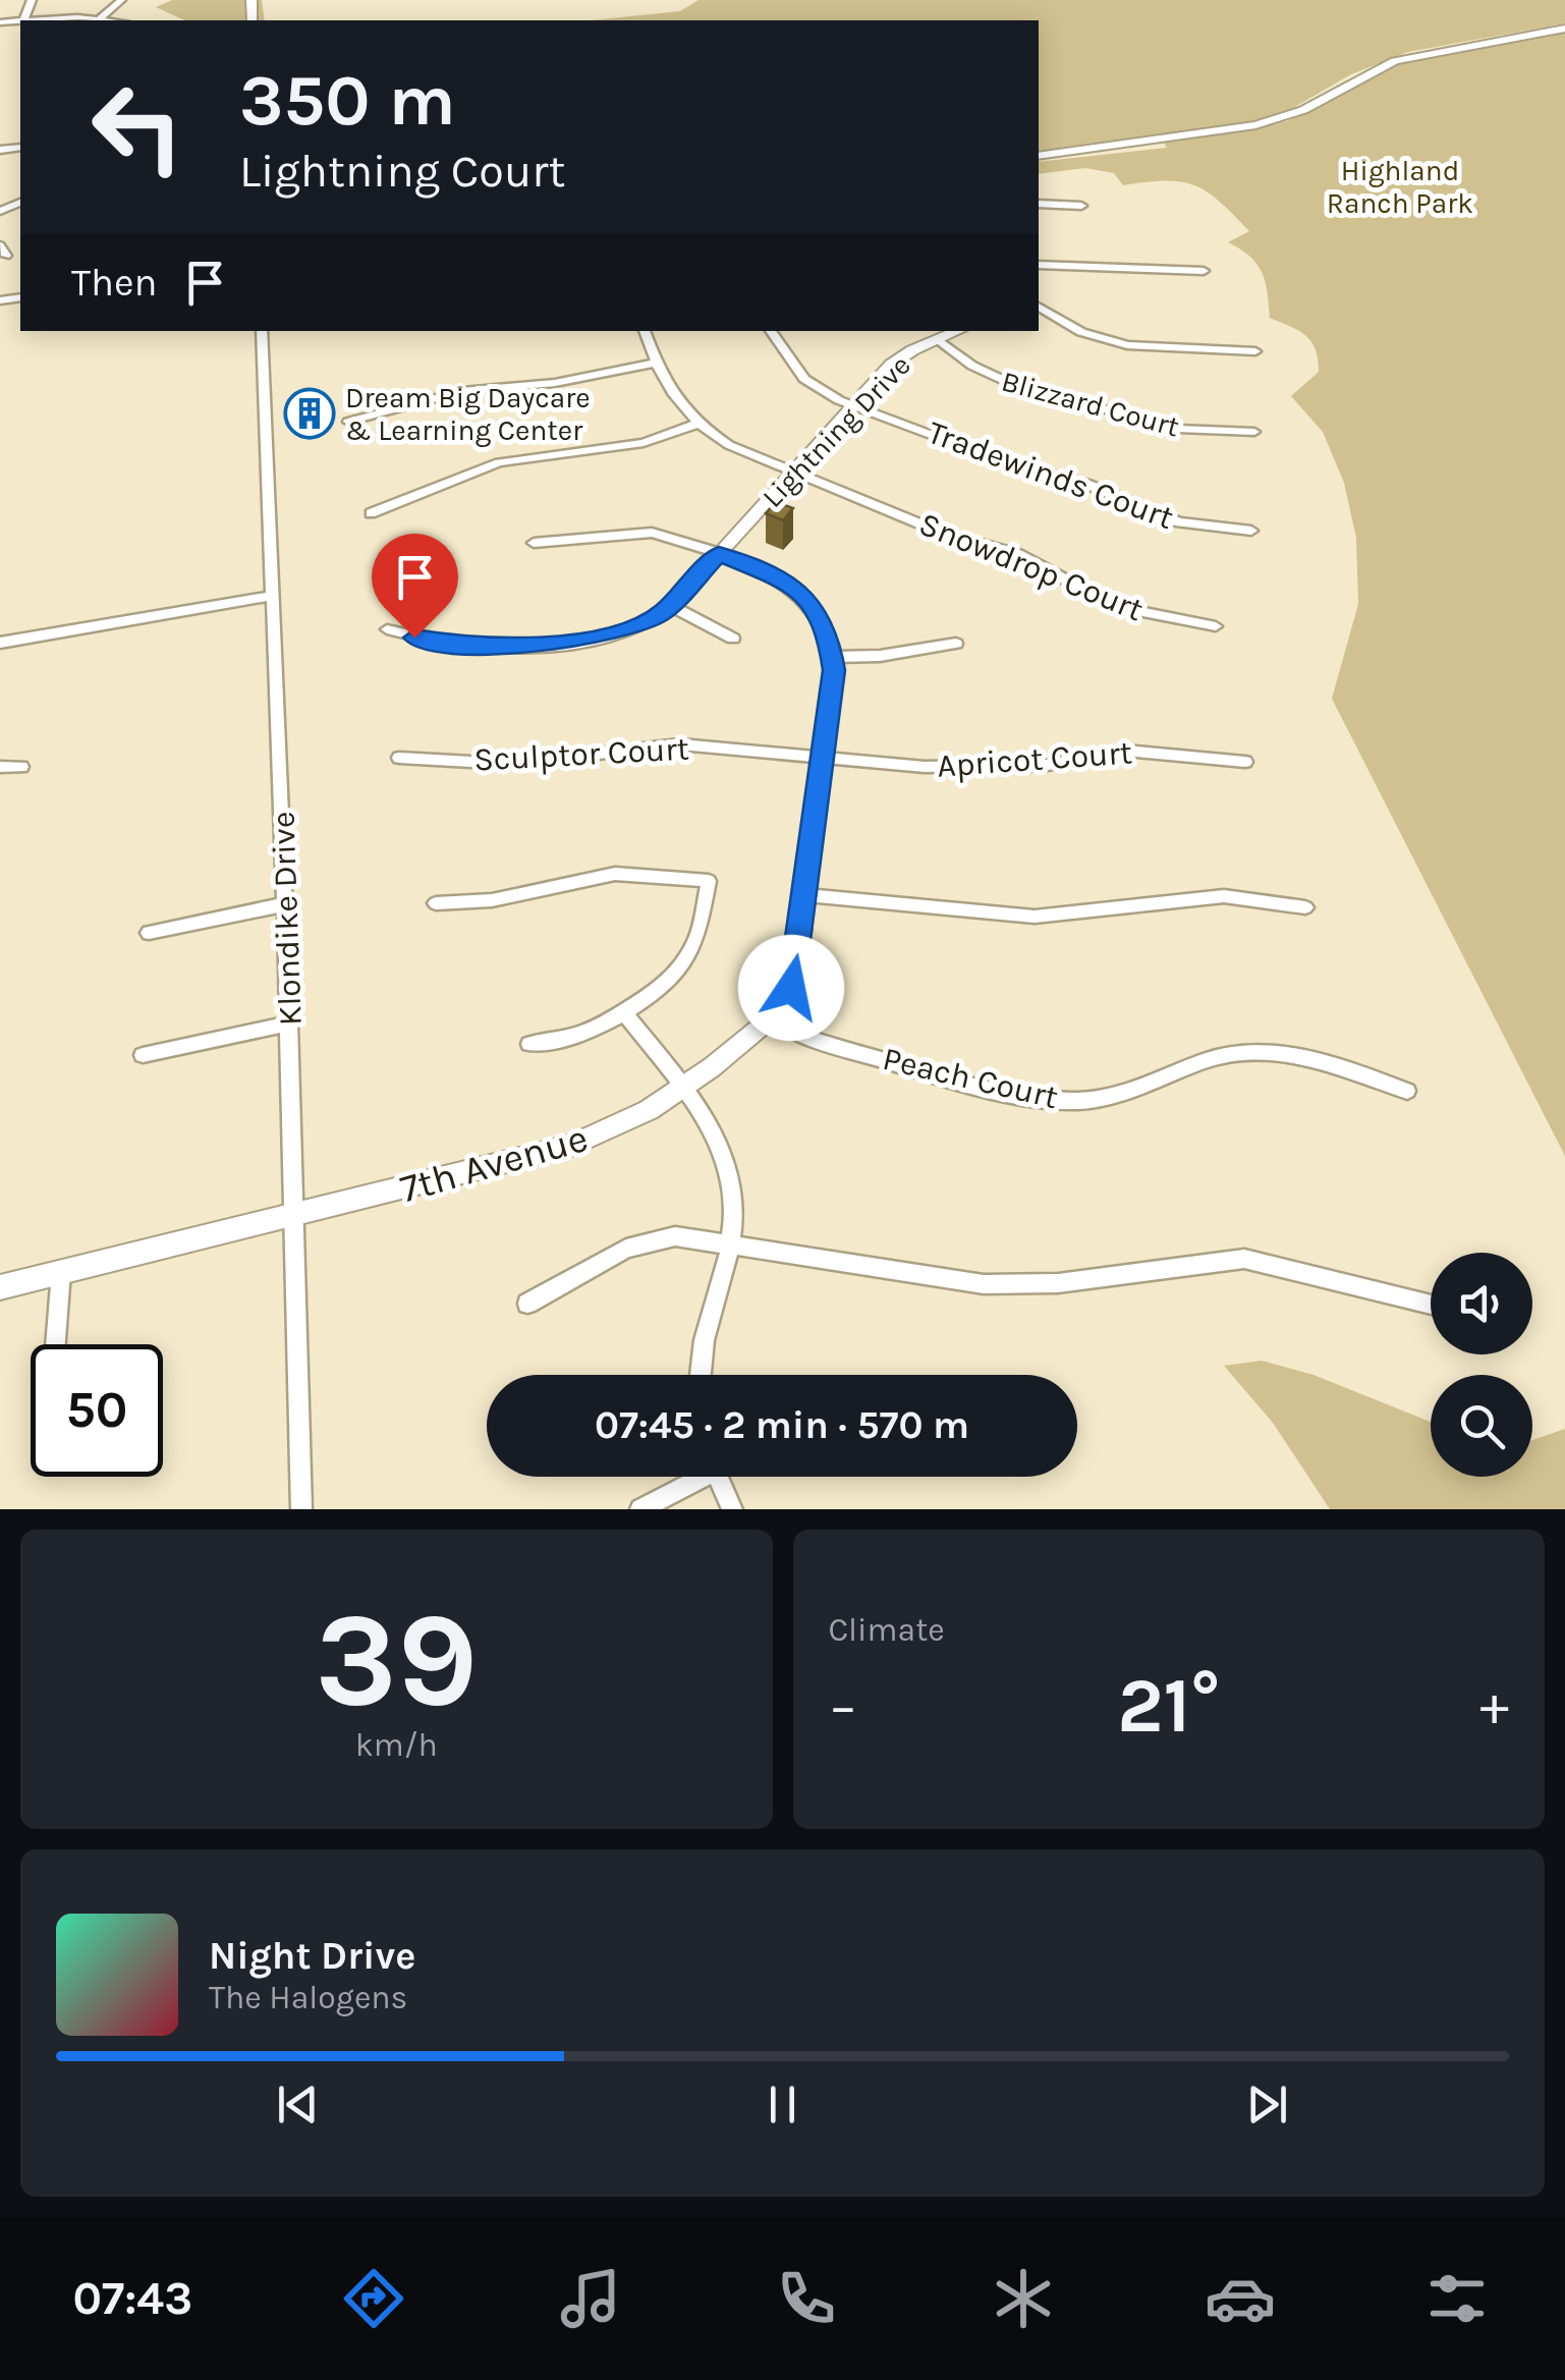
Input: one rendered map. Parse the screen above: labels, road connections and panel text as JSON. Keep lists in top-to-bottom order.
{
  "streets": {
    "main road": ["Lightning Drive", "7th Avenue"],
    "street": [
      "Blizzard Court",
      "Tradewinds Court",
      "Snowdrop Court",
      "Sculptor Court",
      "Apricot Court",
      "Klondike Drive",
      "Peach Court"
    ]
  },
  "crossings": [
    ["Blizzard Court", "Lightning Drive"],
    ["Lightning Drive", "Tradewinds Court"],
    ["Lightning Drive", "Snowdrop Court"],
    ["Sculptor Court", "Apricot Court"],
    ["Klondike Drive", "7th Avenue"],
    ["Peach Court", "7th Avenue"]
  ],
  "parks": ["Highland Ranch Park"],
  "places": {
    "building": ["Dream Big Daycare & Learning Center"]
  },
  "page": {
    "turn": ["350 m", "Lightning Court"],
    "then": "Then",
    "limit": "50",
    "trip": "07:45 · 2 min · 570 m",
    "tile": [
      ["39", "km/h"],
      "Climate"
    ],
    "heat": ["−", "21°", "+"],
    "song": ["Night Drive", "The Halogens"],
    "tabs": "07:43"
  }
}
